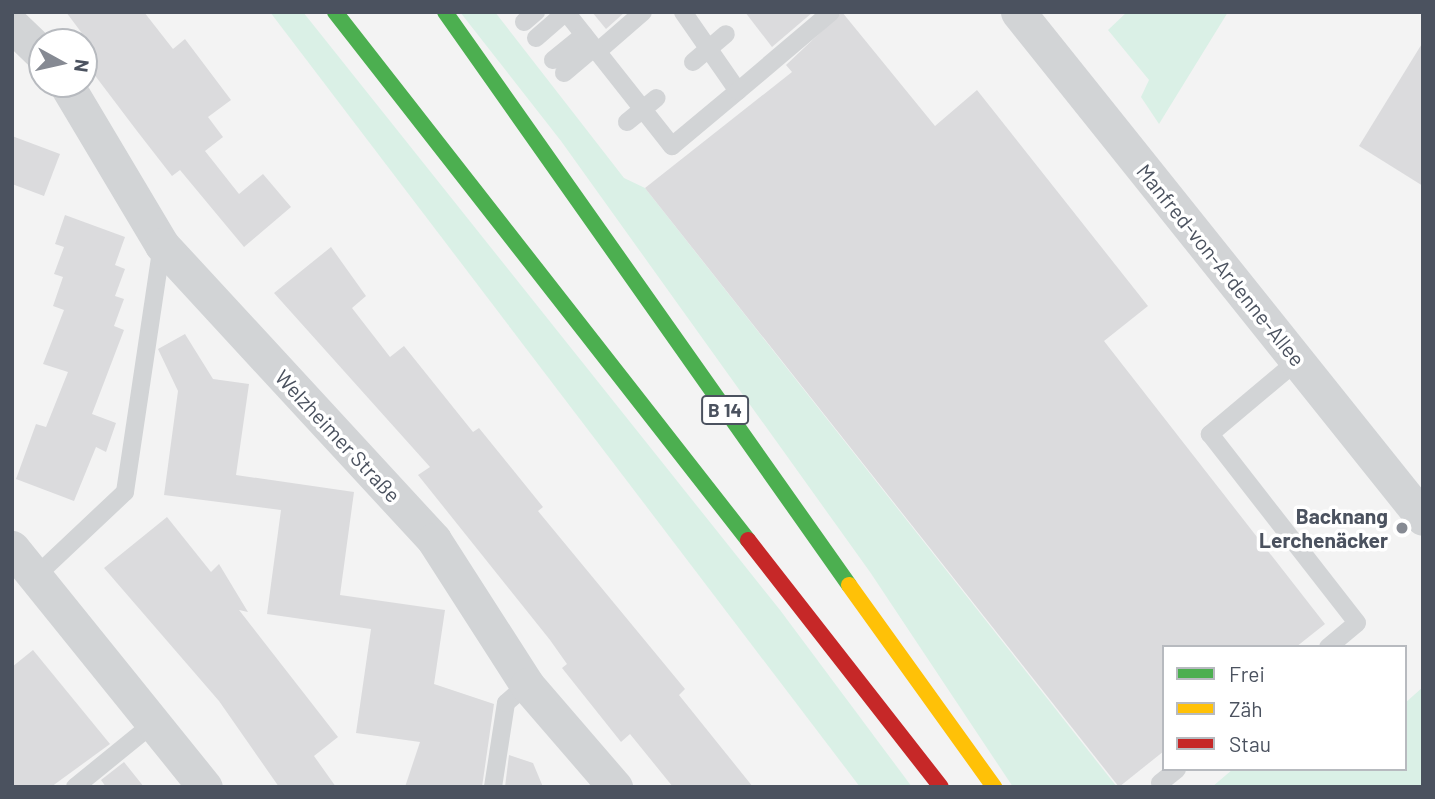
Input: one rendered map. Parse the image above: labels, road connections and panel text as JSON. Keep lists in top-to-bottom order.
{
  "streets": {
    "main road": ["B 14"],
    "street": ["Manfred-von-Ardenne-Allee", "Welzheimer Straße"]
  },
  "places": ["Backnang Lerchenäcker"],
  "legend": ["Frei", "Zäh", "Stau"],
  "north": "right"
}
